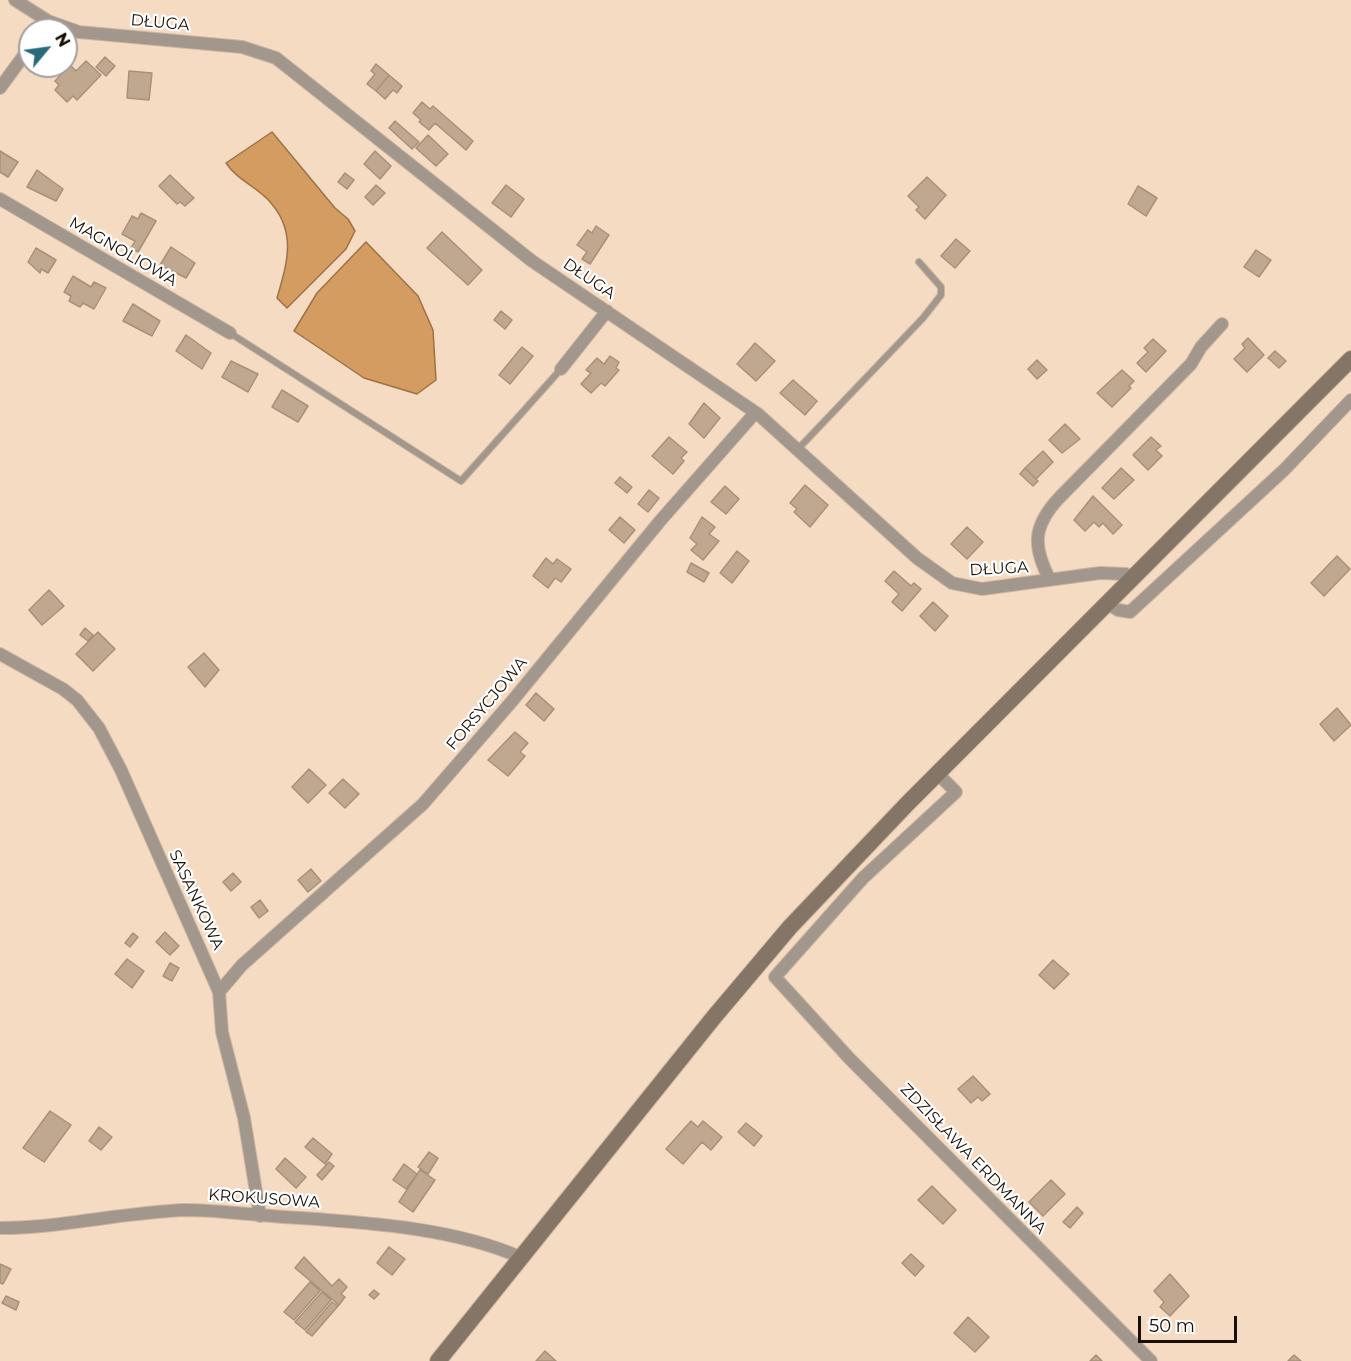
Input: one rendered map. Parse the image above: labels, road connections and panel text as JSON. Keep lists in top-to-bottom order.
{
  "streets": {
    "street": [
      "DŁUGA",
      "MAGNOLIOWA",
      "FORSYCJOWA",
      "SASANKOWA",
      "ZDZISŁAWA ERDMANNA",
      "KROKUSOWA"
    ]
  },
  "crossings": [
    ["DŁUGA", "FORSYCJOWA"],
    ["FORSYCJOWA", "SASANKOWA"],
    ["SASANKOWA", "KROKUSOWA"]
  ],
  "scale_bar": "50 m",
  "north": "top right"
}
